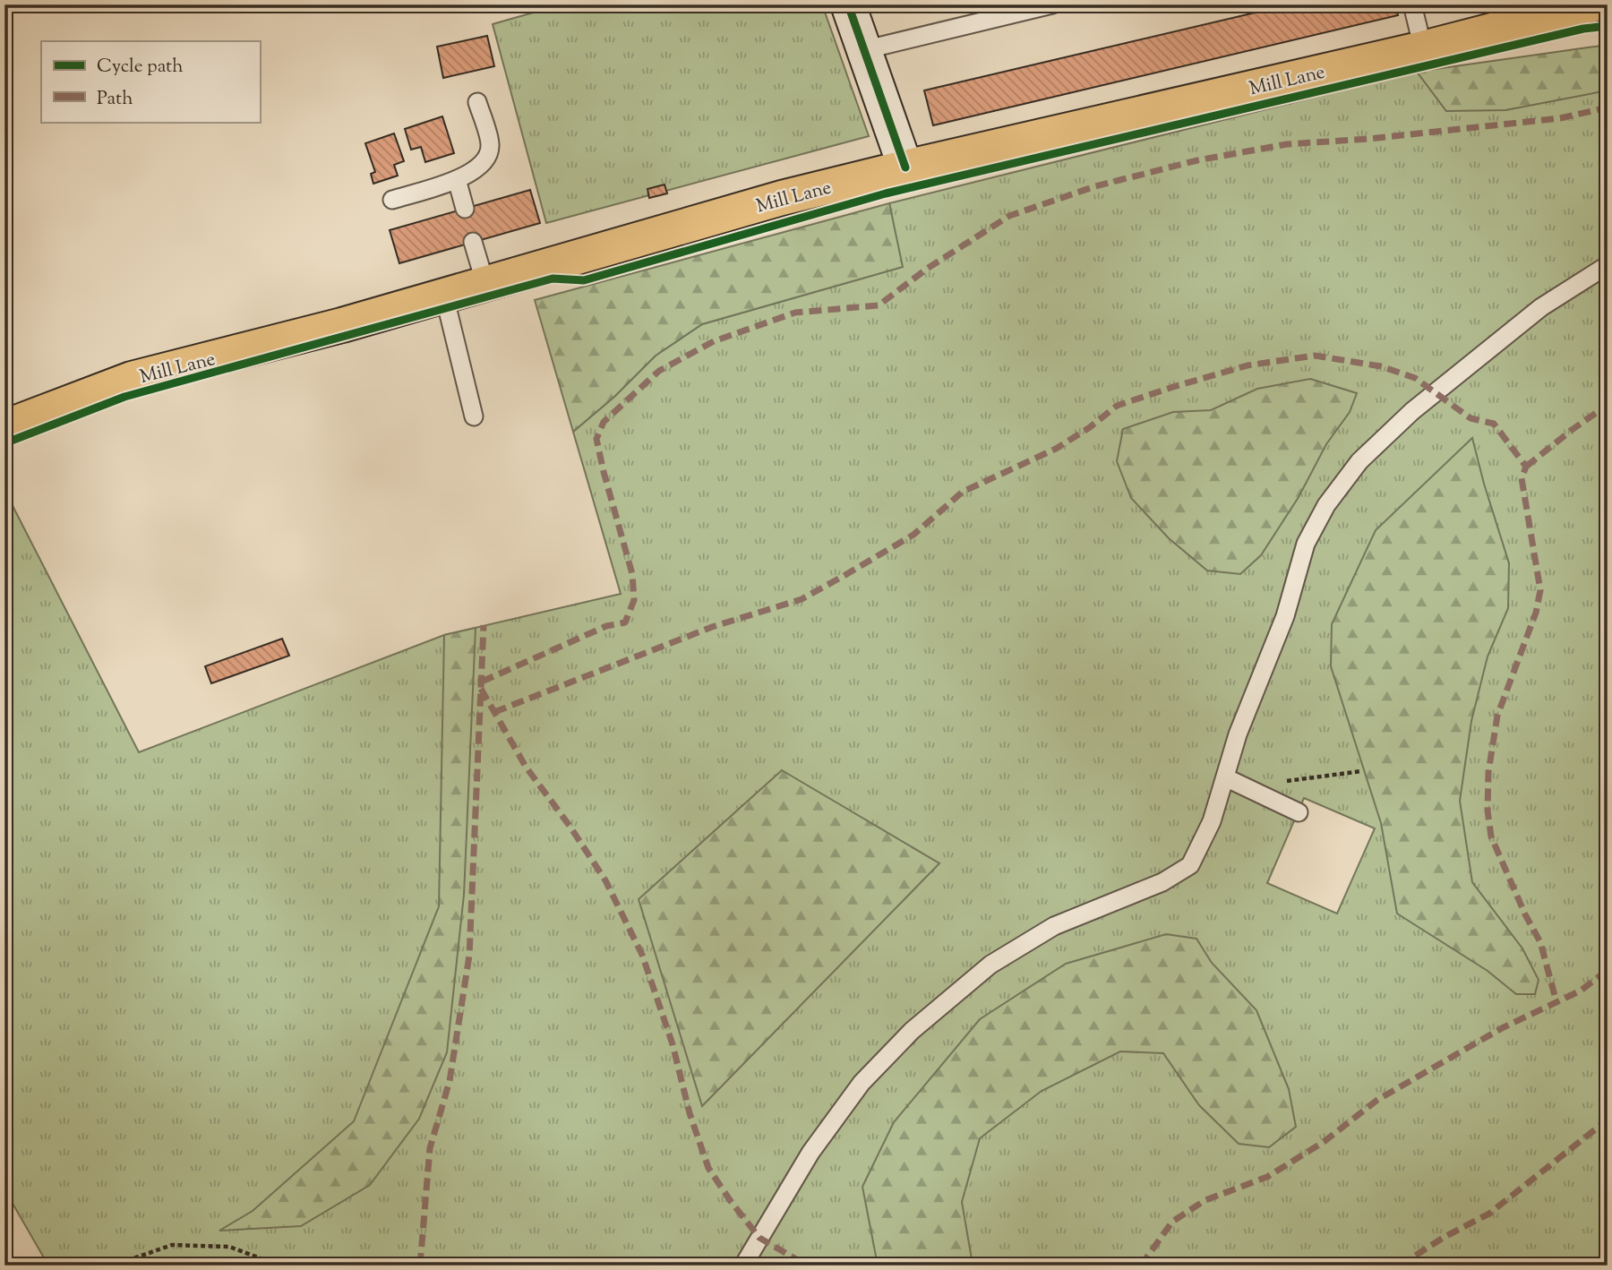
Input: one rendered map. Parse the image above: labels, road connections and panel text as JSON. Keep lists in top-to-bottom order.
{
  "streets": {
    "main road": ["Mill Lane"]
  },
  "legend": ["Cycle path", "Path"]
}
